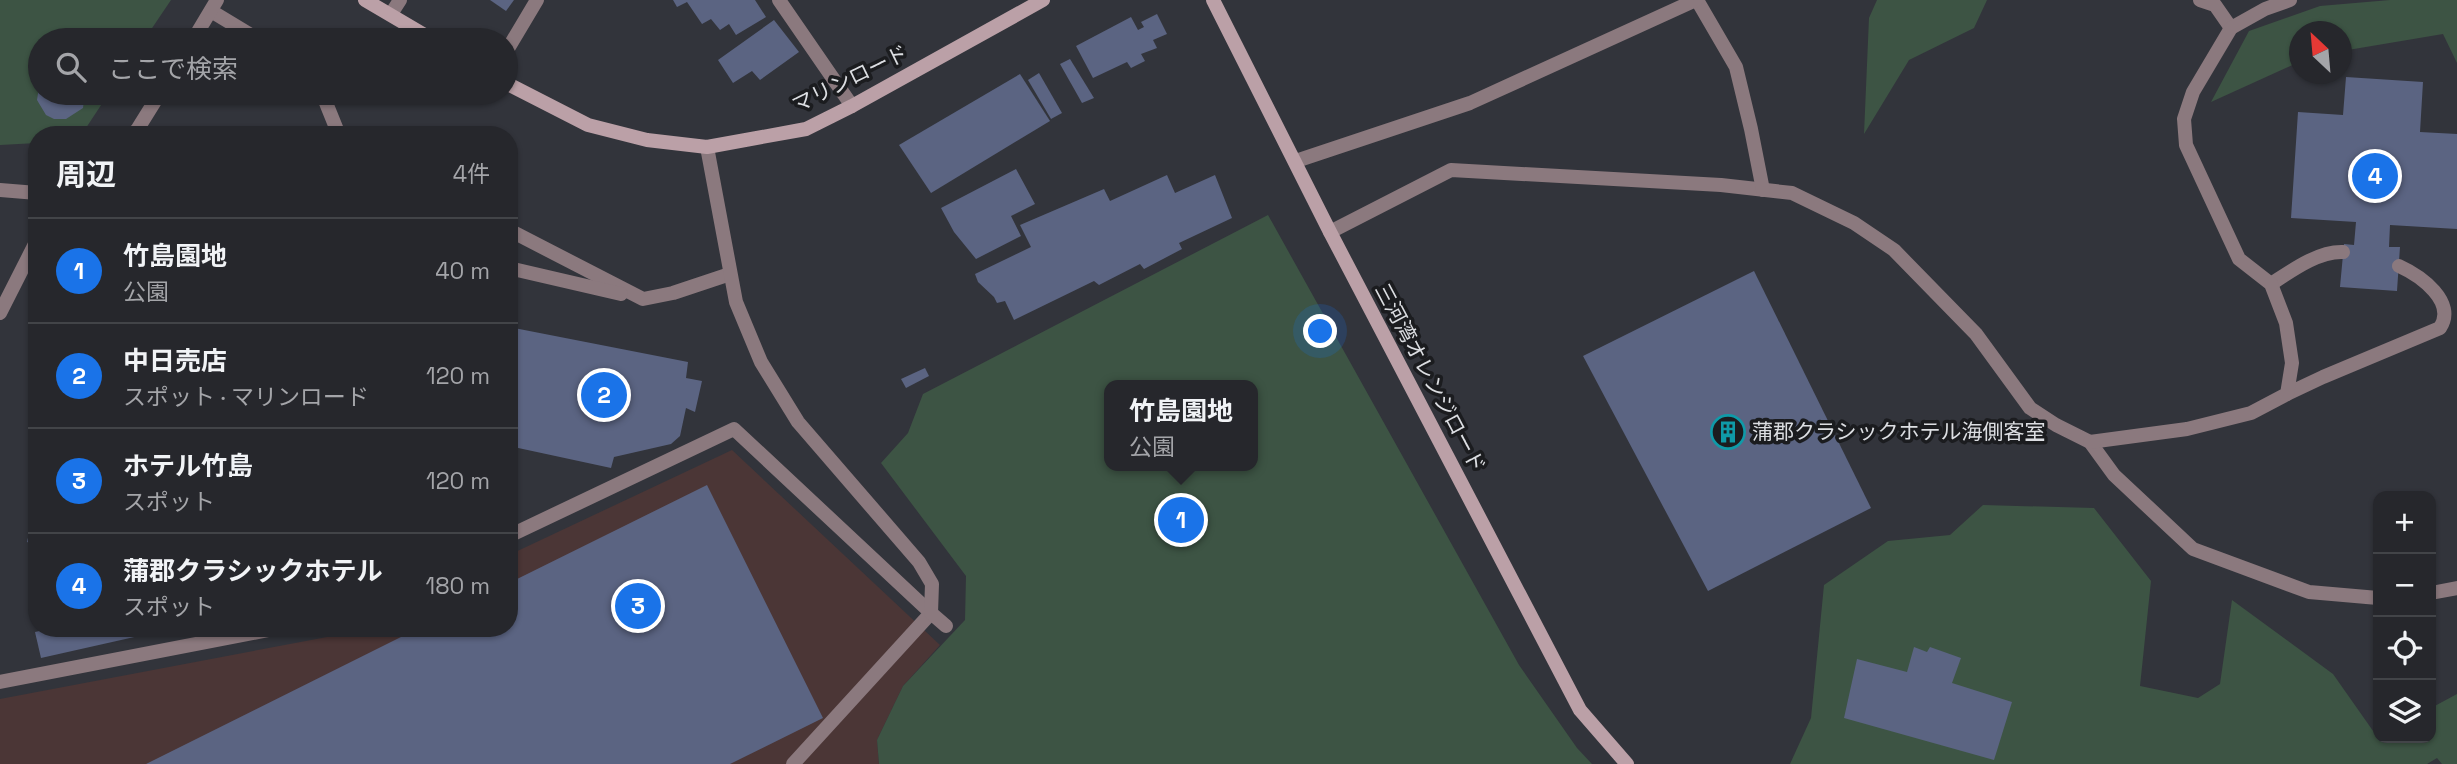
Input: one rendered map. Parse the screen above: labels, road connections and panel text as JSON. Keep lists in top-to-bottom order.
{
  "streets": {
    "street": ["マリンロード", "三河湾オレンジロード"]
  },
  "places": {
    "building": ["蒲郡クラシックホテル海側客室"]
  },
  "north": "top left",
  "page": {
    "search": "ここで検索",
    "heading": ["周辺", "4件"],
    "pins": [
      "4",
      "2",
      "1",
      "3"
    ],
    "list": [
      {
        "mark": "1",
        "name": "竹島園地",
        "note": "公園",
        "value": "40 m"
      },
      {
        "mark": "2",
        "name": "中日売店",
        "note": "スポット · マリンロード",
        "value": "120 m"
      },
      {
        "mark": "3",
        "name": "ホテル竹島",
        "note": "スポット",
        "value": "120 m"
      },
      {
        "mark": "4",
        "name": "蒲郡クラシックホテル",
        "note": "スポット",
        "value": "180 m"
      }
    ],
    "popup": ["竹島園地", "公園"],
    "map_buttons": ["+", "−"]
  }
}
